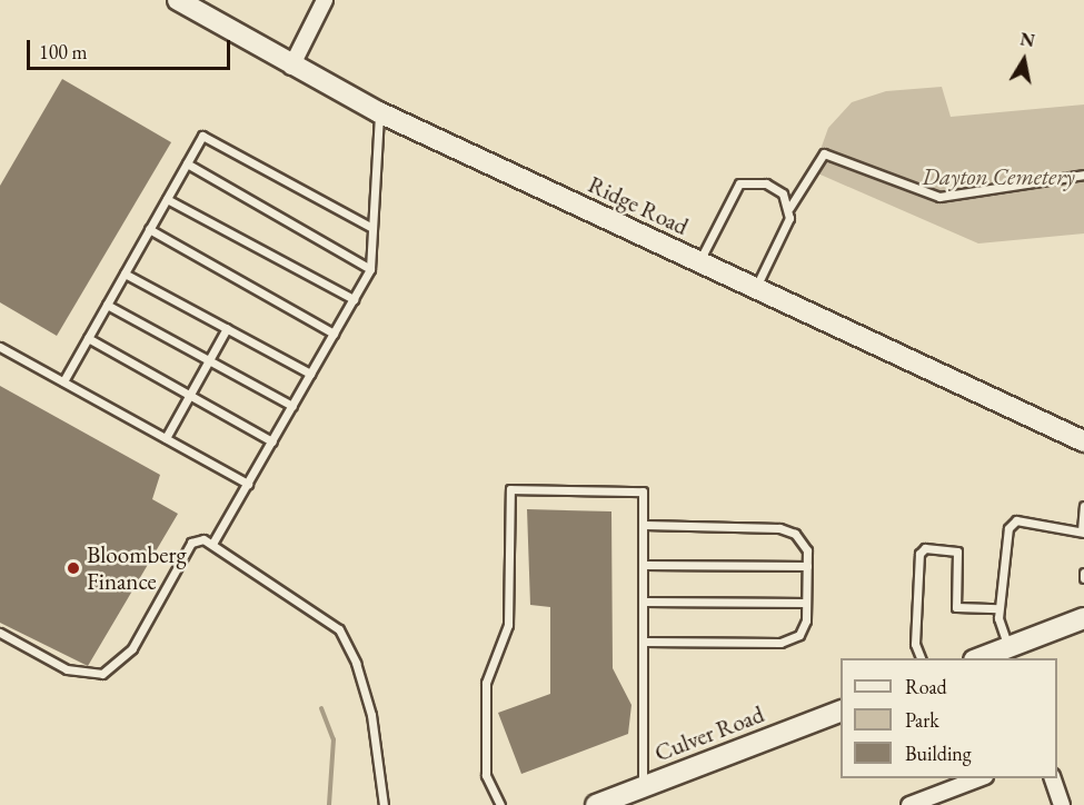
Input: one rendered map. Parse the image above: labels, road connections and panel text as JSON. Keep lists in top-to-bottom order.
{
  "streets": {
    "street": ["Ridge Road", "Culver Road"]
  },
  "parks": ["Dayton Cemetery"],
  "places": ["Bloomberg Finance"],
  "legend": ["Road", "Park", "Building"],
  "scale_bar": "100 m",
  "north": "top"
}
